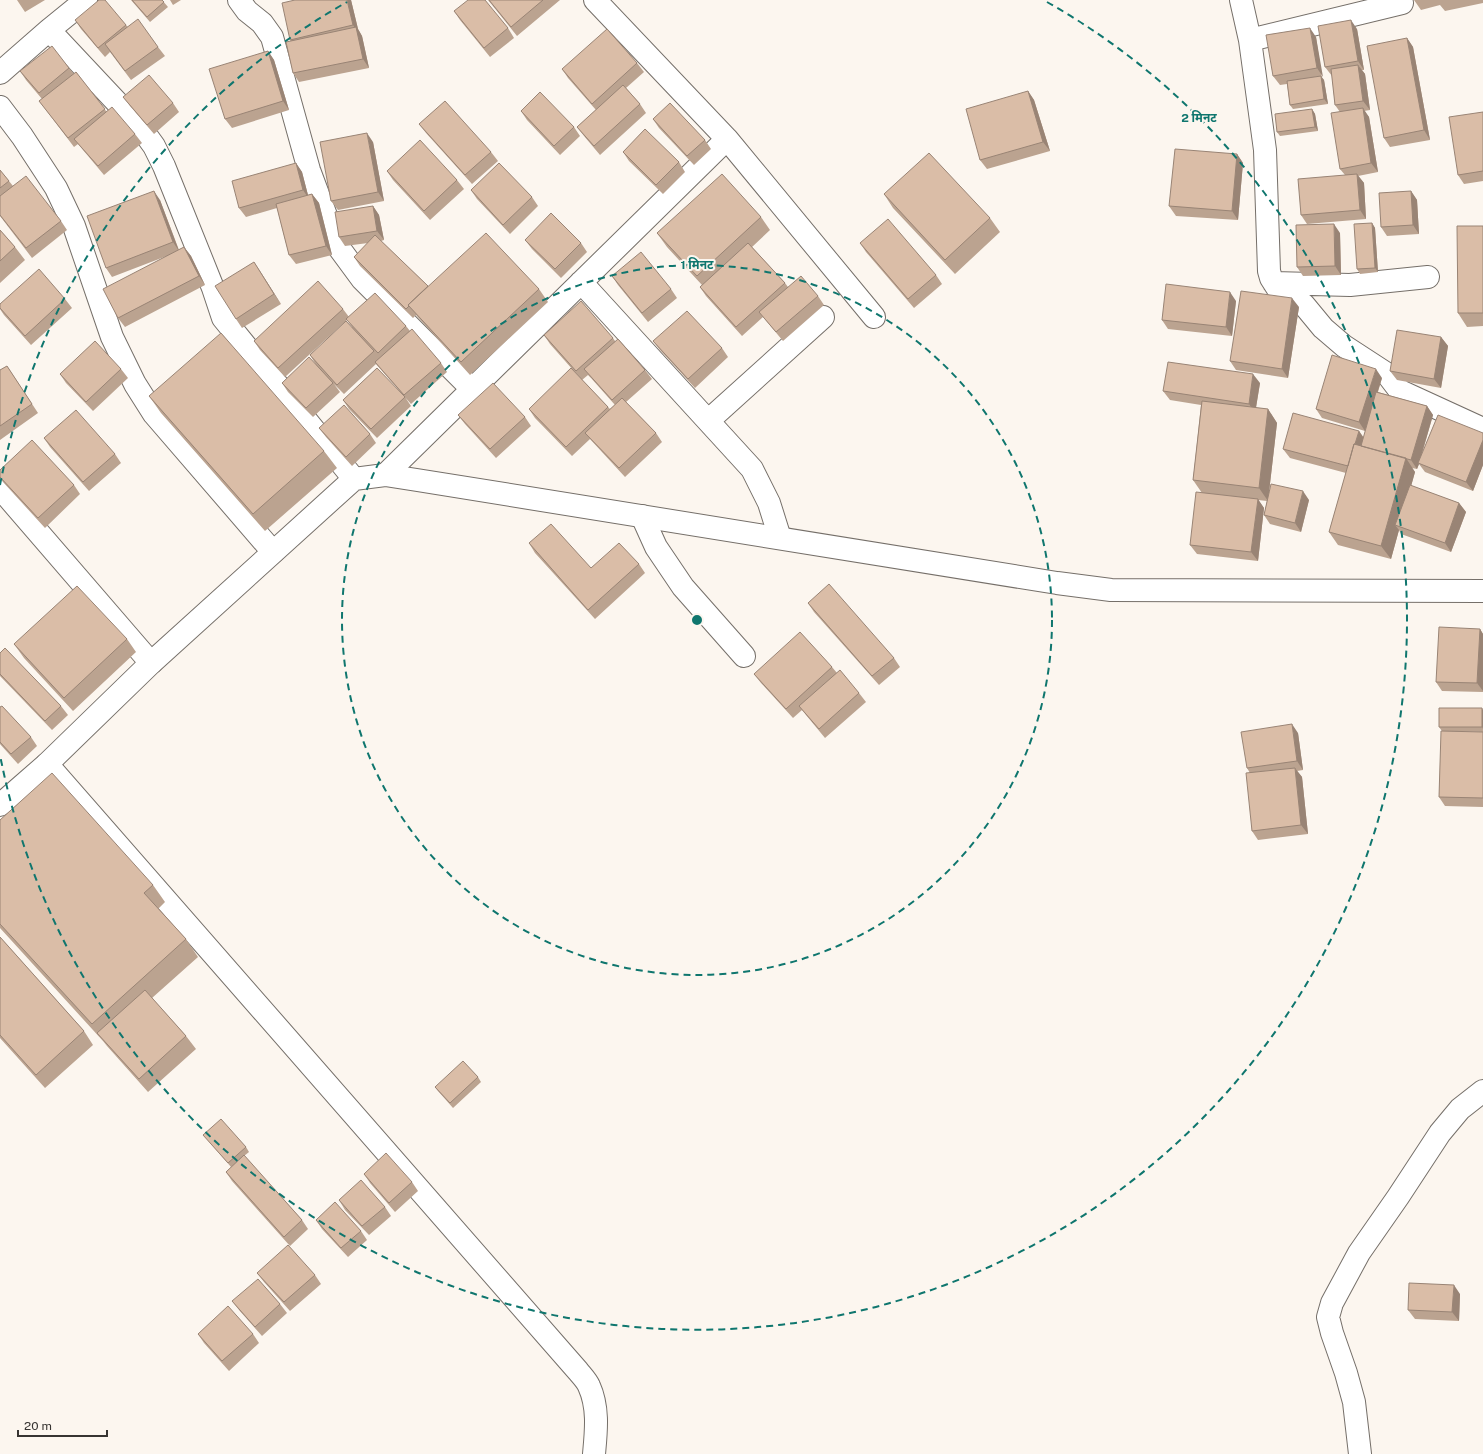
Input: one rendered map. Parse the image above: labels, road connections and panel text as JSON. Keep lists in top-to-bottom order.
{
  "scale_bar": "20 m",
  "rings": ["2 मिनट", "1 मिनट"]
}
